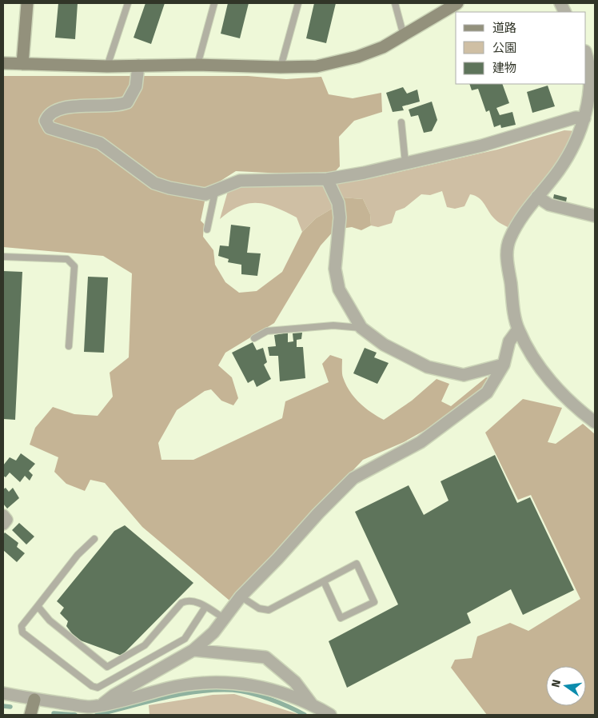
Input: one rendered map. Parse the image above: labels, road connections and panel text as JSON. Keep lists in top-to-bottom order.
{
  "legend": ["道路", "公園", "建物"],
  "north": "left"
}
